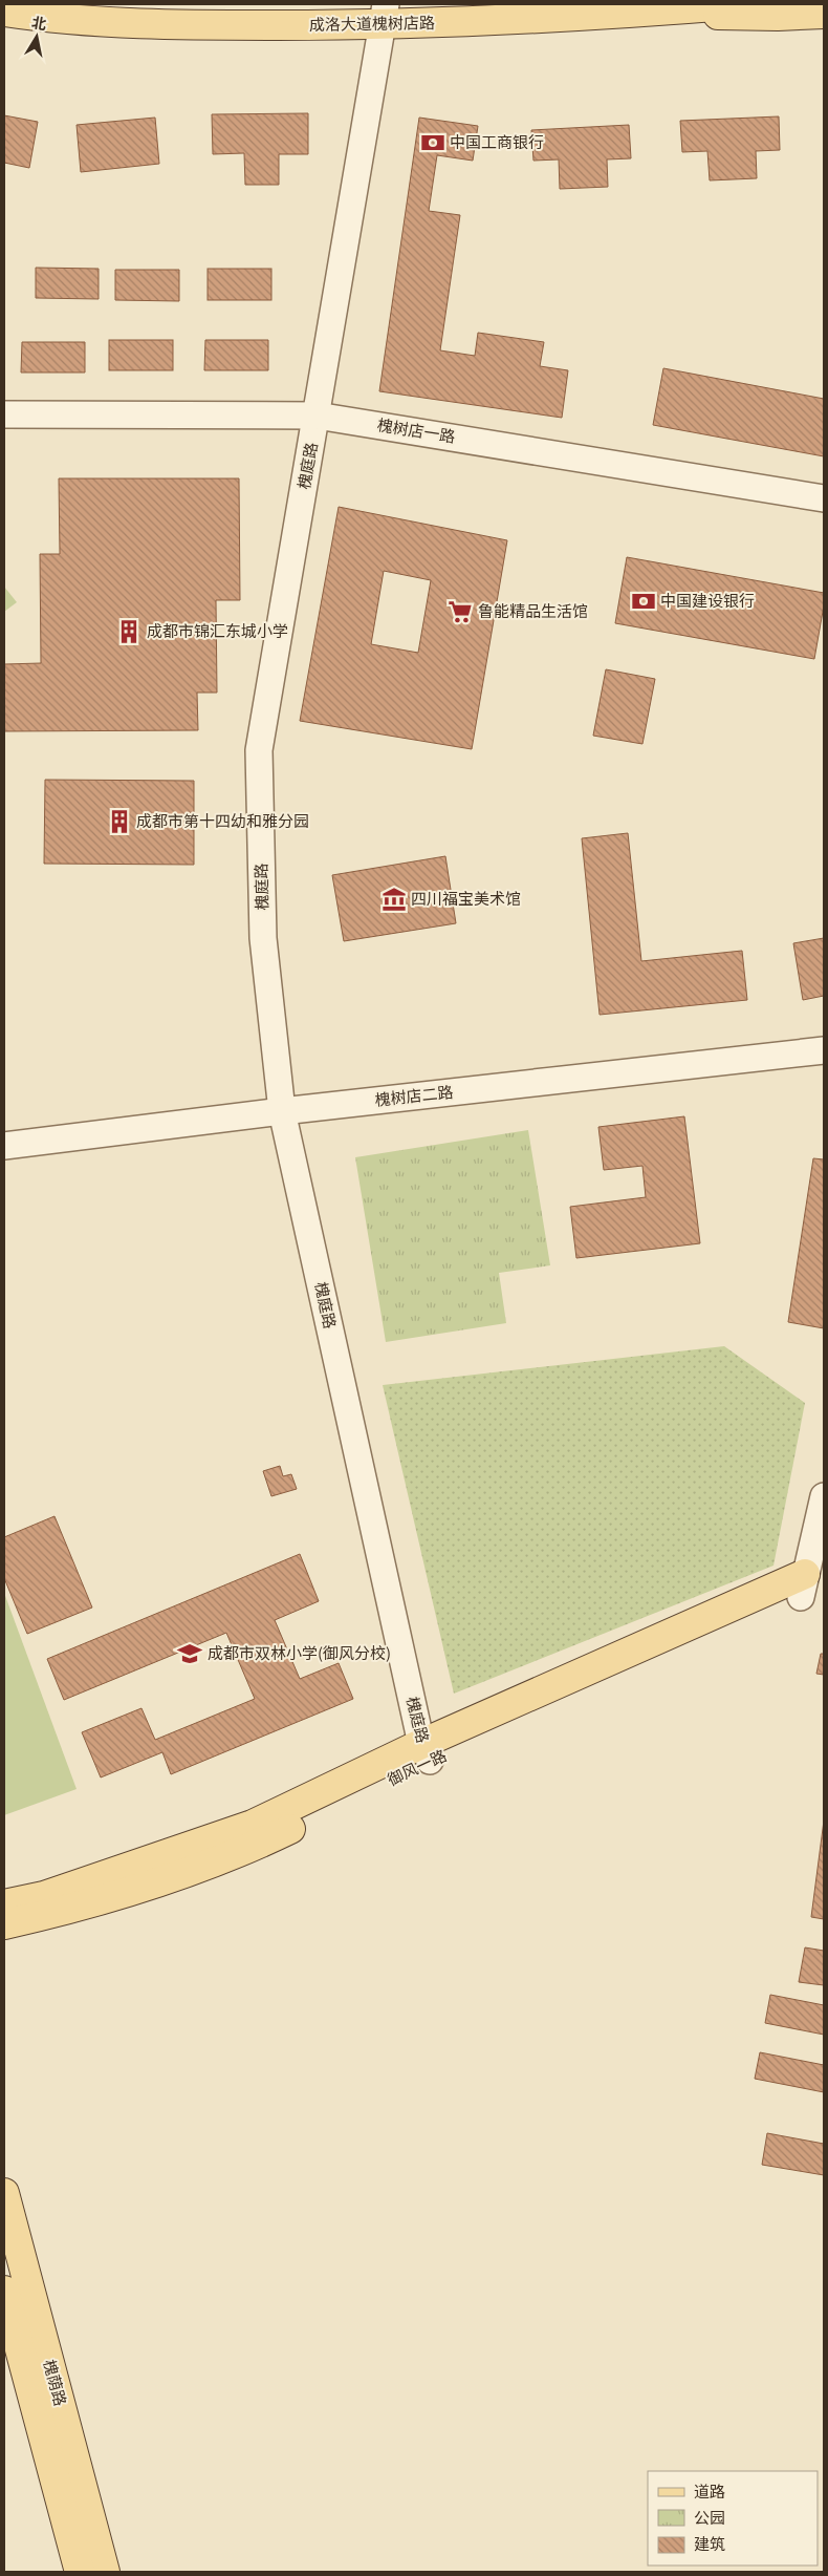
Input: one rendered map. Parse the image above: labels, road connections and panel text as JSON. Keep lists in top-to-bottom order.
{
  "streets": {
    "main road": ["成洛大道槐树店路", "御风一路", "槐荫路"],
    "street": ["槐树店一路", "槐庭路", "槐树店二路"]
  },
  "crossings": [
    ["成洛大道槐树店路", "槐庭路"],
    ["槐树店一路", "槐庭路"],
    ["槐庭路", "槐树店二路"],
    ["槐庭路", "御风一路"]
  ],
  "places": {
    "bank": ["中国工商银行", "中国建设银行"],
    "supermarket": ["鲁能精品生活馆"],
    "building": ["成都市锦汇东城小学", "成都市第十四幼和雅分园"],
    "museum": ["四川福宝美术馆"],
    "school or university": ["成都市双林小学(御风分校)"]
  },
  "legend": ["道路", "公园", "建筑"],
  "north": "top"
}
